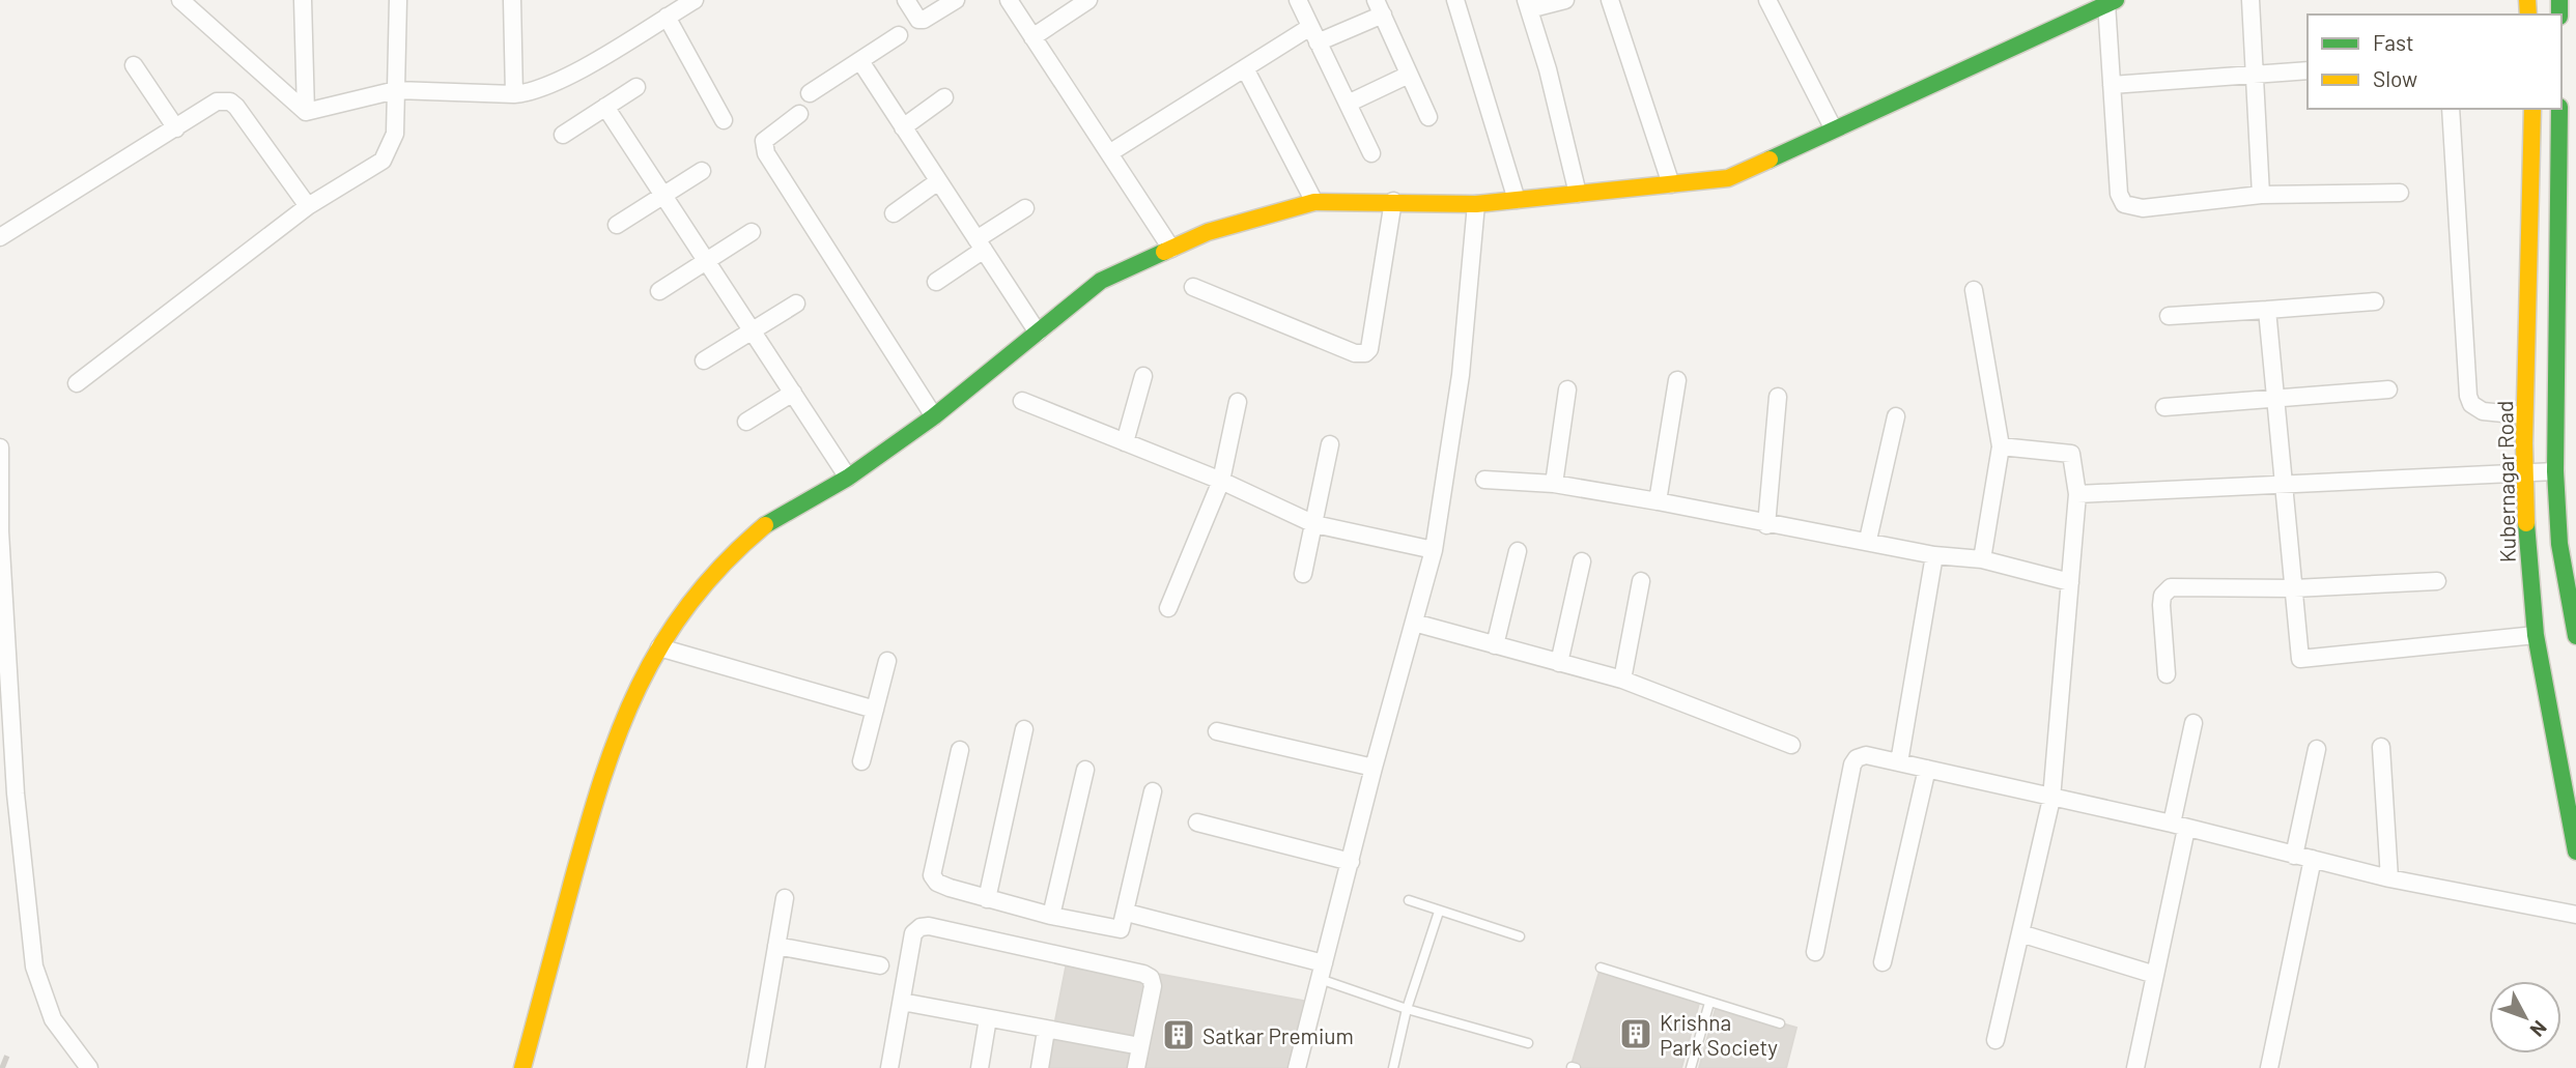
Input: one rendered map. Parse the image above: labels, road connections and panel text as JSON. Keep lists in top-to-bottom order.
{
  "streets": {
    "street": ["Kubernagar Road"]
  },
  "places": {
    "building": ["Krishna Park Society", "Satkar Premium"]
  },
  "legend": ["Fast", "Slow"],
  "north": "bottom right"
}
